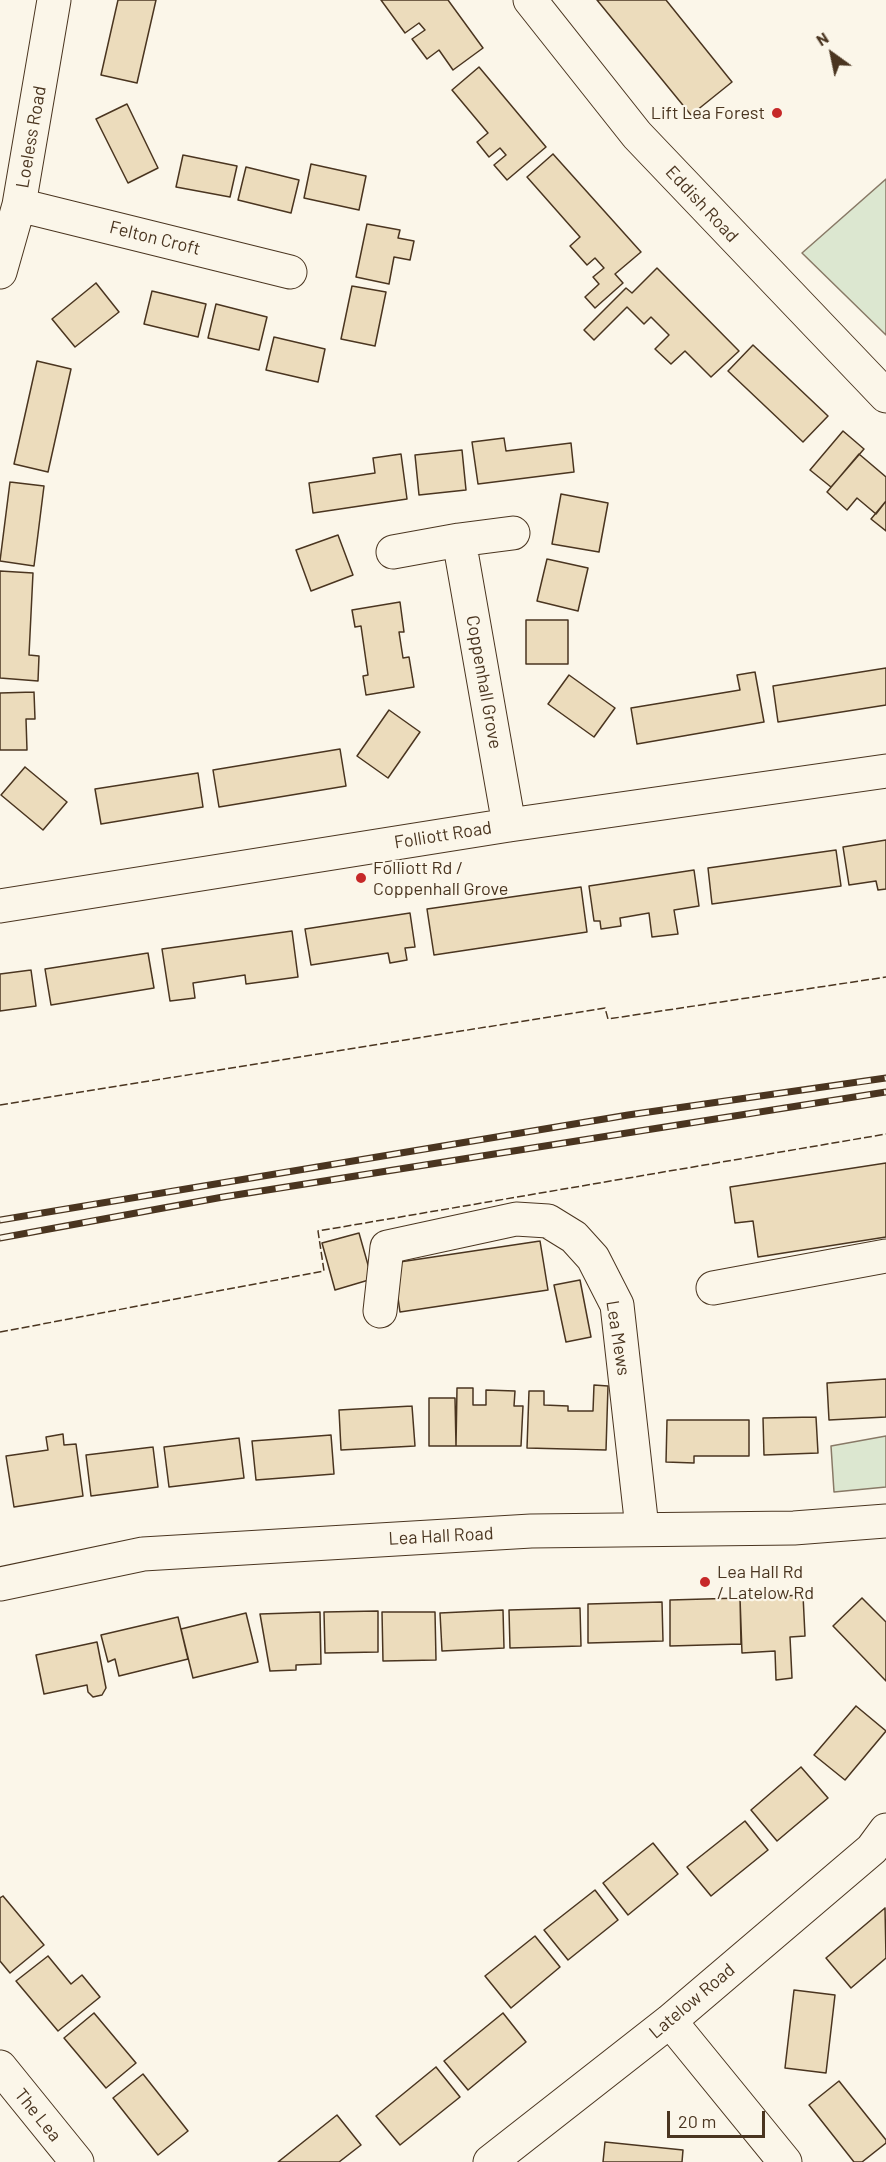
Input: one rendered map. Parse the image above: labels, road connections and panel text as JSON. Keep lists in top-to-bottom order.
{
  "streets": {
    "street": [
      "Loeless Road",
      "Eddish Road",
      "Felton Croft",
      "Coppenhall Grove",
      "Folliott Road",
      "Lea Mews",
      "Lea Hall Road",
      "Latelow Road",
      "The Lea"
    ]
  },
  "crossings": [
    ["Loeless Road", "Felton Croft"],
    ["Coppenhall Grove", "Folliott Road"],
    ["Lea Mews", "Lea Hall Road"]
  ],
  "places": ["Lift Lea Forest", "Folliott Rd / Coppenhall Grove", "Lea Hall Rd / Latelow Rd"],
  "scale_bar": "20 m",
  "north": "top left"
}
